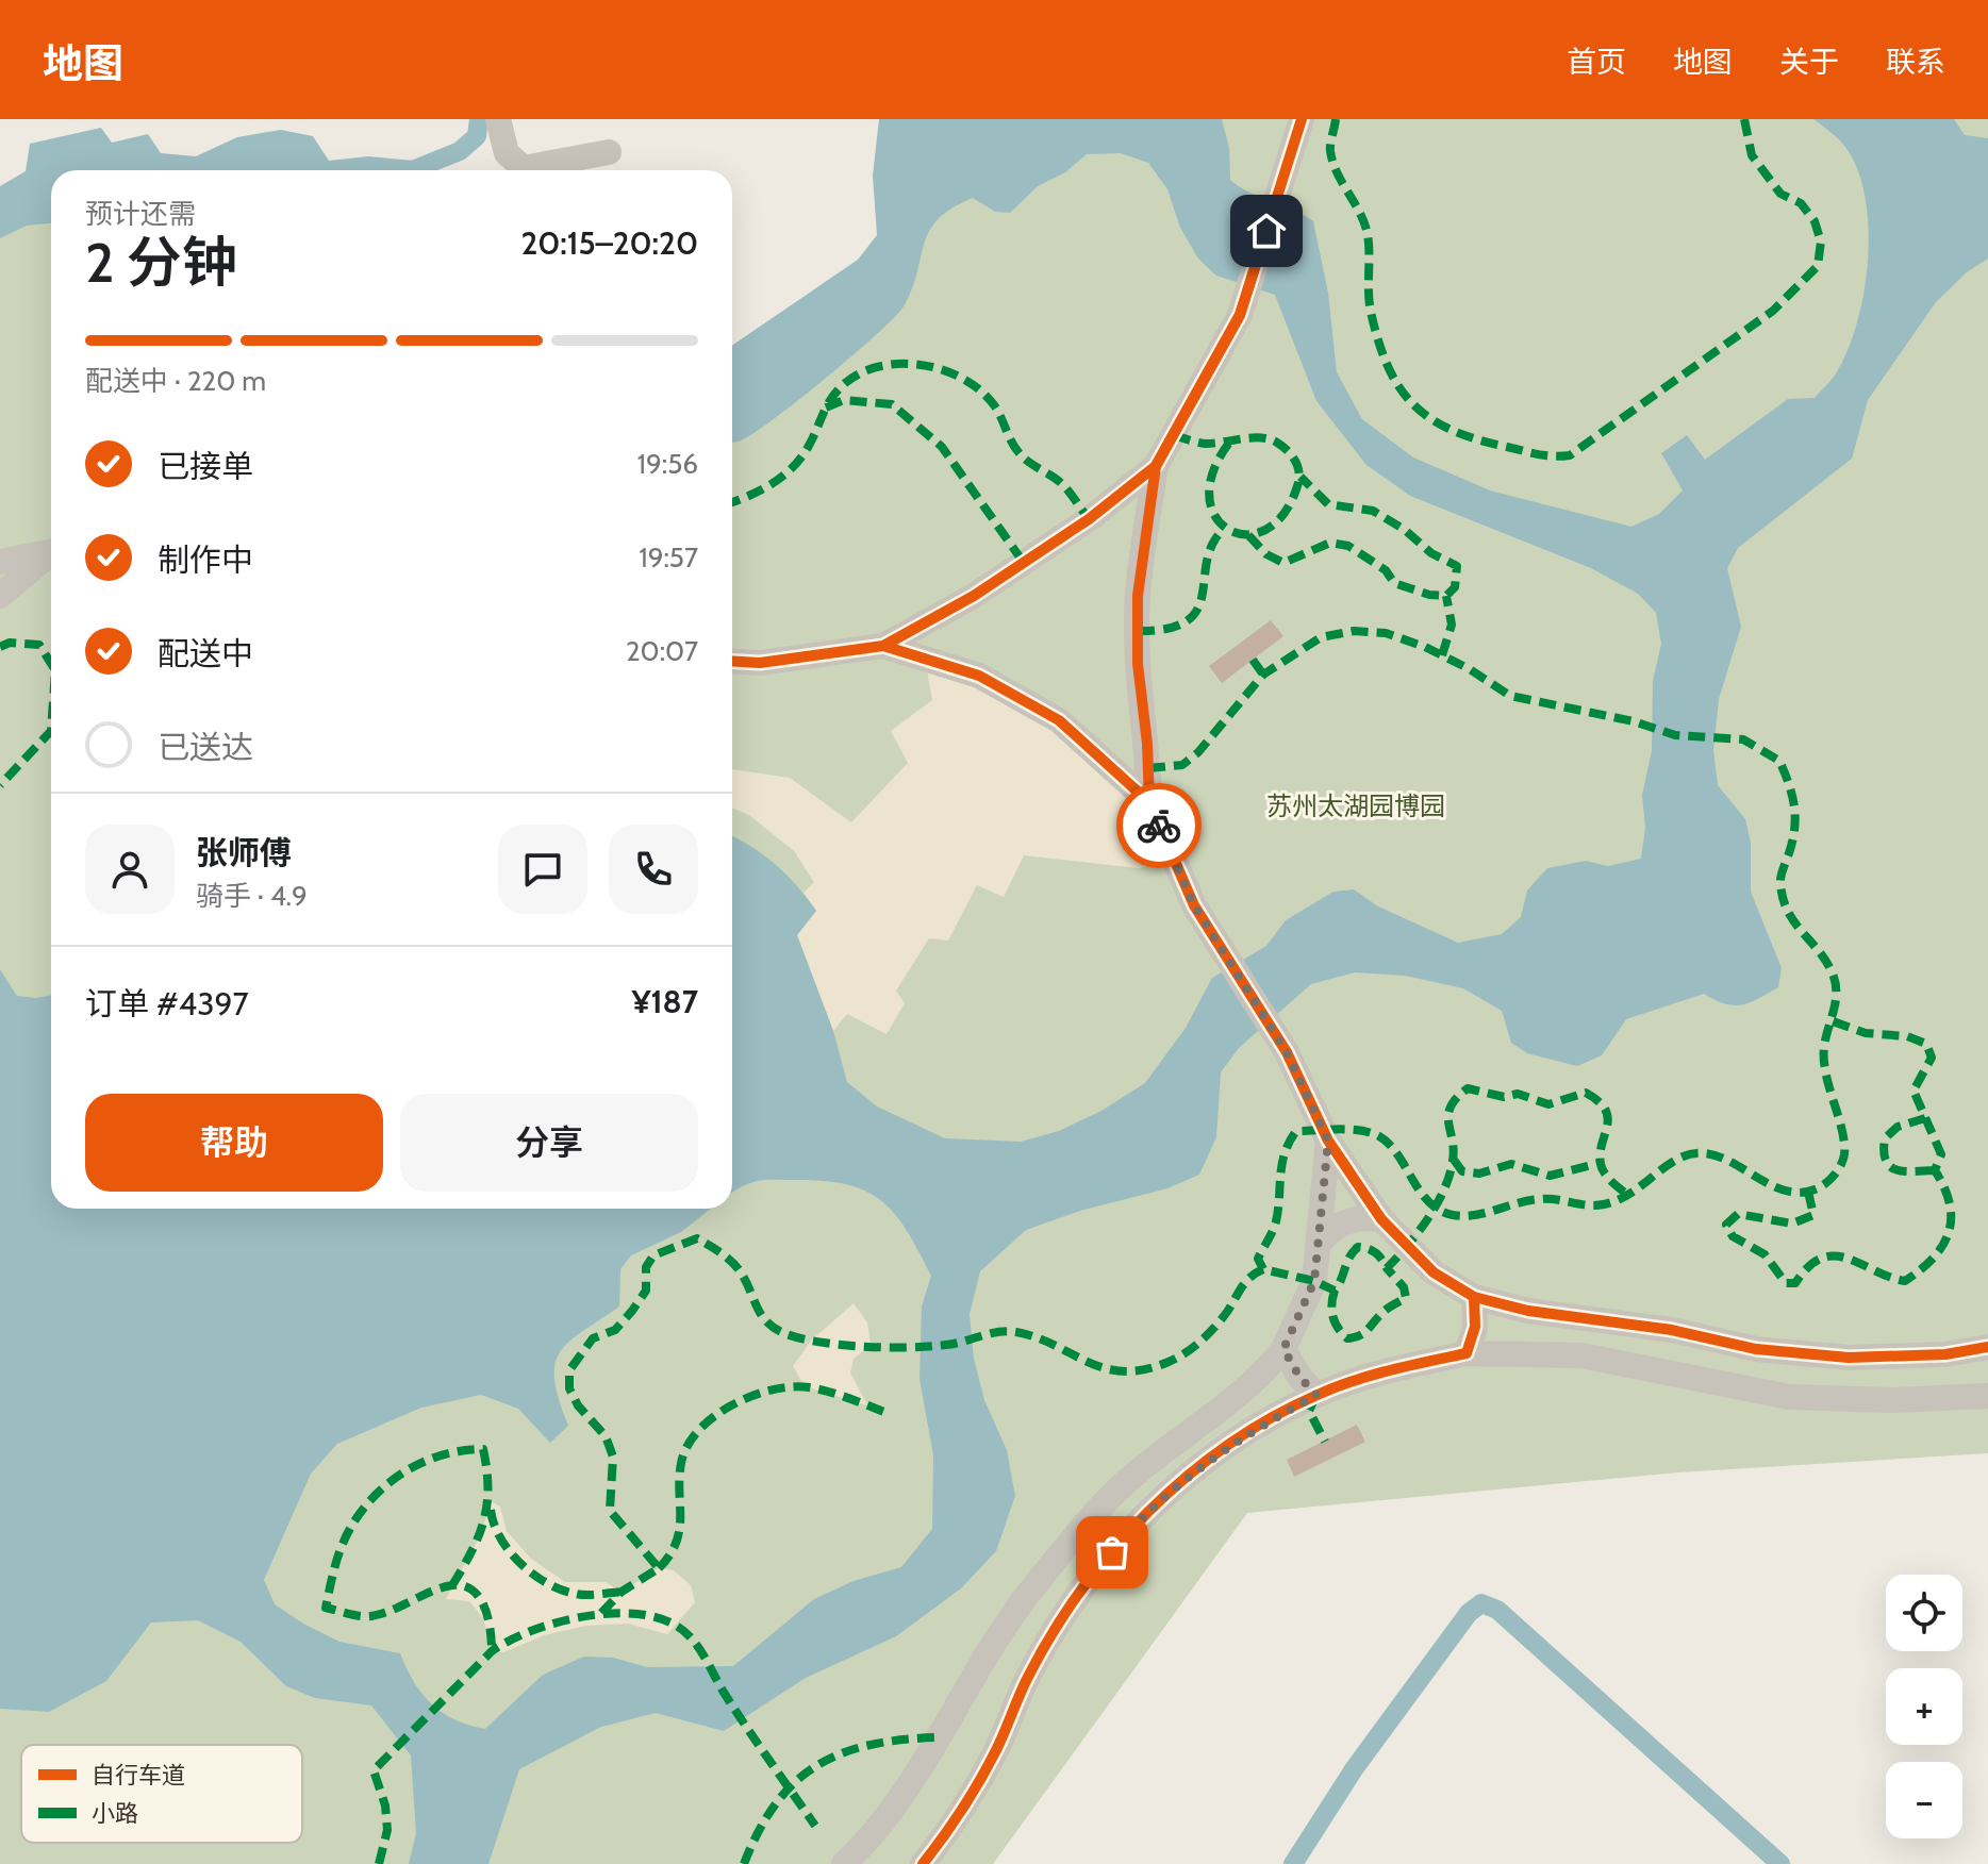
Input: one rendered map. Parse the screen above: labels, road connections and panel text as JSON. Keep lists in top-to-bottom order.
{
  "parks": ["苏州太湖园博园"],
  "legend": ["自行车道", "小路"],
  "page": {
    "header": "地图",
    "nav": [
      "首页",
      "地图",
      "关于",
      "联系"
    ],
    "heading": ["2 分钟", "预计还需", "20:15–20:20"],
    "panel": [
      "张师傅",
      "骑手 · 4.9",
      "订单 #4397",
      "¥187"
    ],
    "bar": "配送中 · 220 m",
    "list": [
      ["已接单", "19:56"],
      ["制作中", "19:57"],
      ["配送中", "20:07"],
      "已送达"
    ],
    "buttons": ["帮助", "分享"],
    "map_buttons": ["+", "−"]
  }
}
